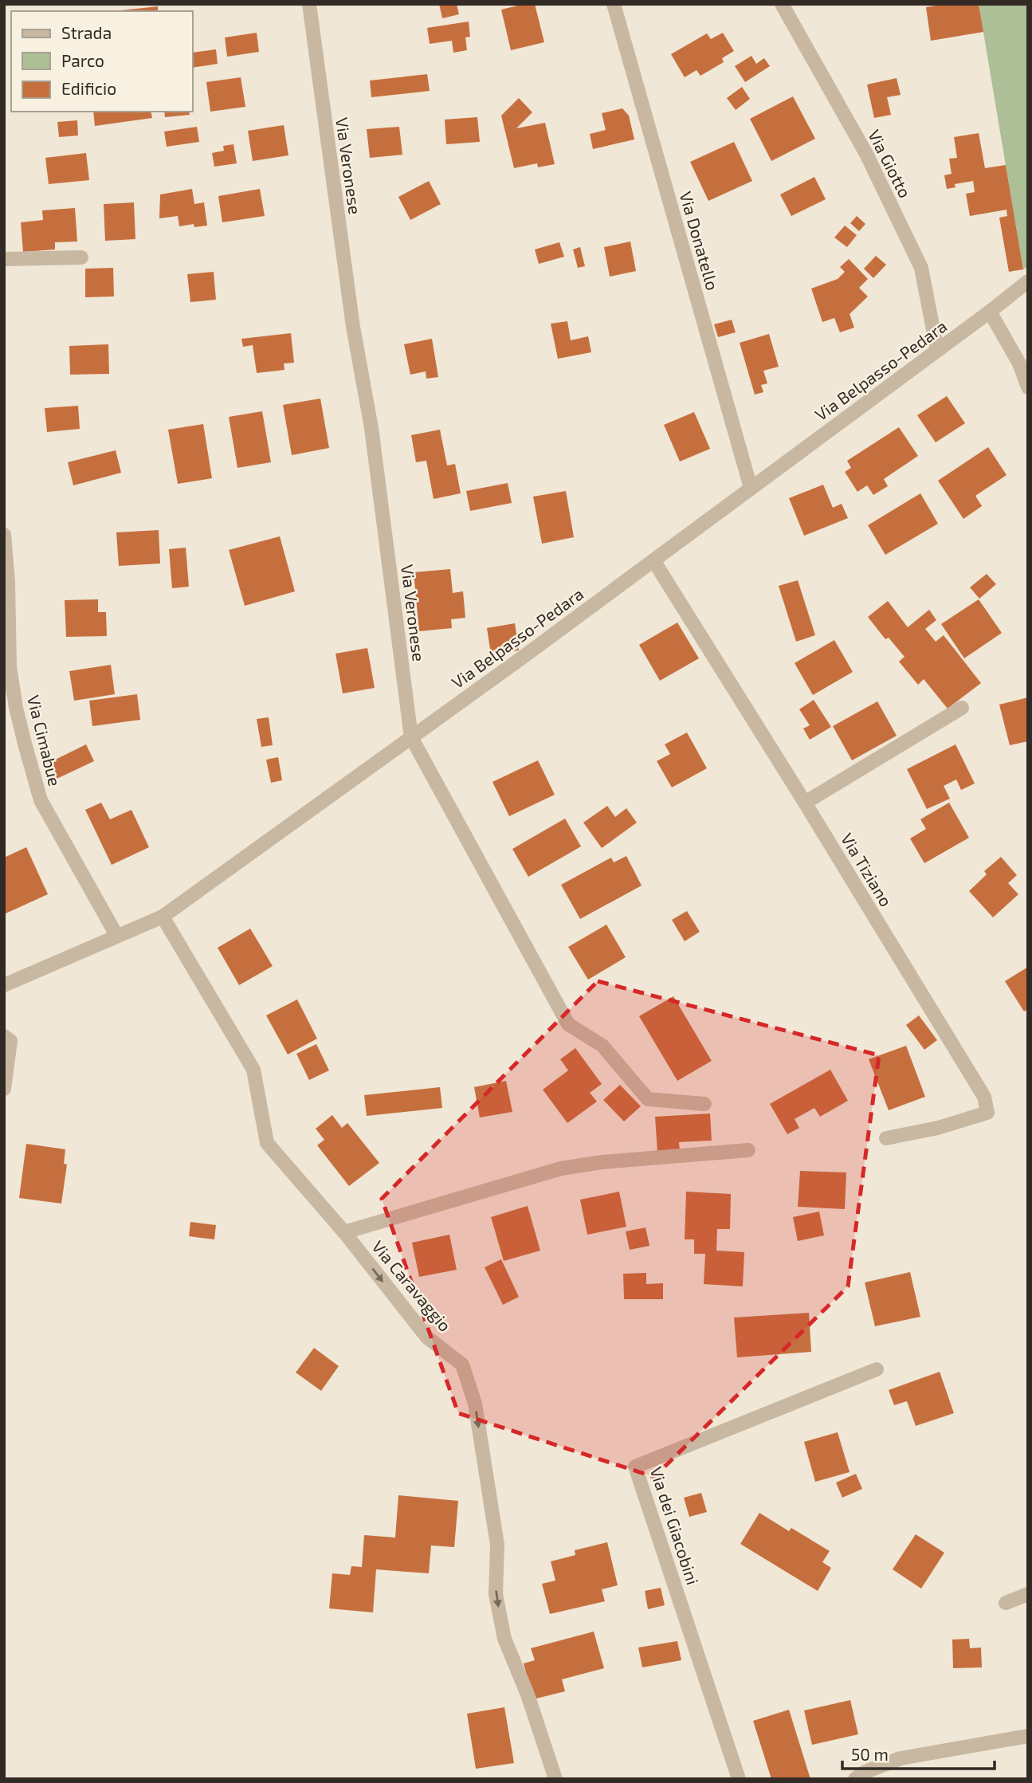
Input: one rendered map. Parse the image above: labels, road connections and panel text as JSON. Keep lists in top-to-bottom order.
{
  "streets": {
    "street": [
      "Via Giotto",
      "Via Veronese",
      "Via Donatello",
      "Via Belpasso-Pedara",
      "Via Cimabue",
      "Via Tiziano",
      "Via Caravaggio",
      "Via dei Giacobini"
    ]
  },
  "crossings": [
    ["Via Giotto", "Via Belpasso-Pedara"],
    ["Via Veronese", "Via Belpasso-Pedara"],
    ["Via Donatello", "Via Belpasso-Pedara"],
    ["Via Belpasso-Pedara", "Via Cimabue"],
    ["Via Belpasso-Pedara", "Via Tiziano"],
    ["Via Belpasso-Pedara", "Via Caravaggio"]
  ],
  "one_way": ["Via Caravaggio"],
  "legend": ["Strada", "Parco", "Edificio"],
  "scale_bar": "50 m"
}
